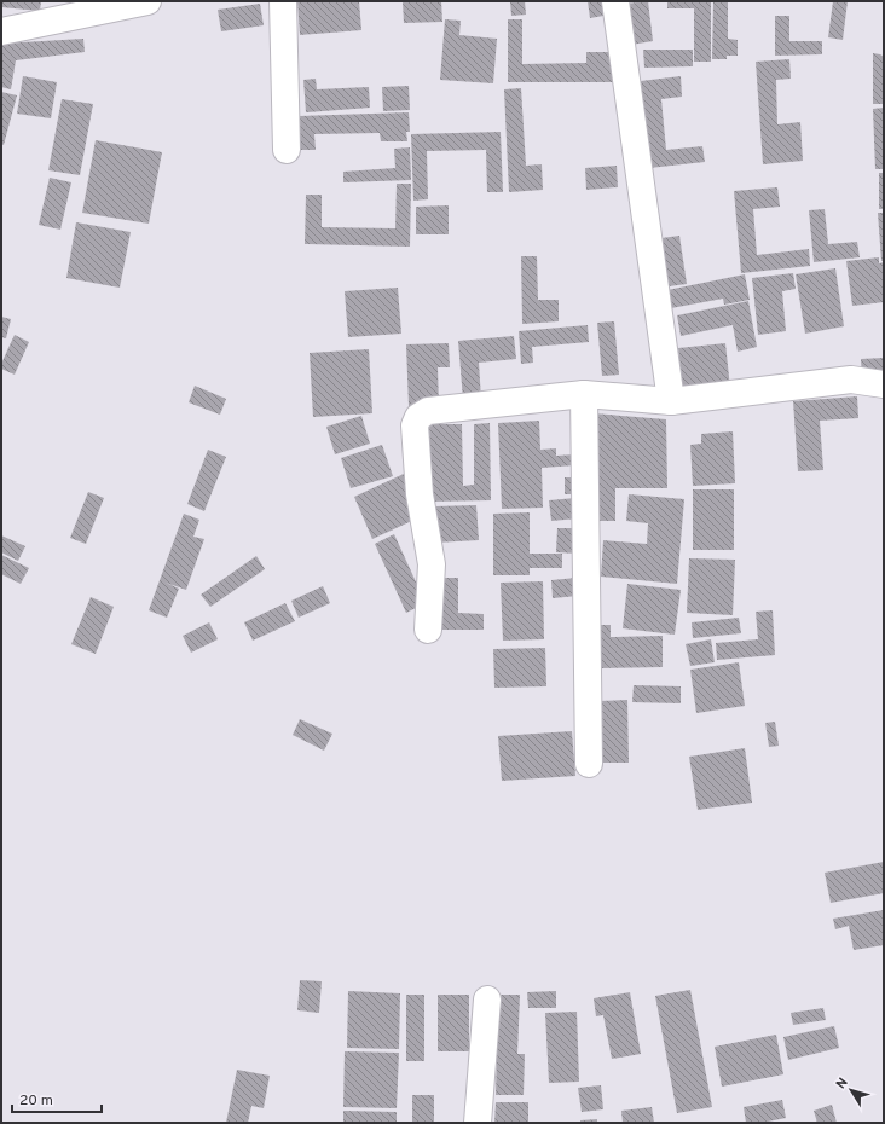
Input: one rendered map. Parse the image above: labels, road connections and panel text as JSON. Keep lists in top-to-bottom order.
{
  "scale_bar": "20 m",
  "north": "top left"
}
